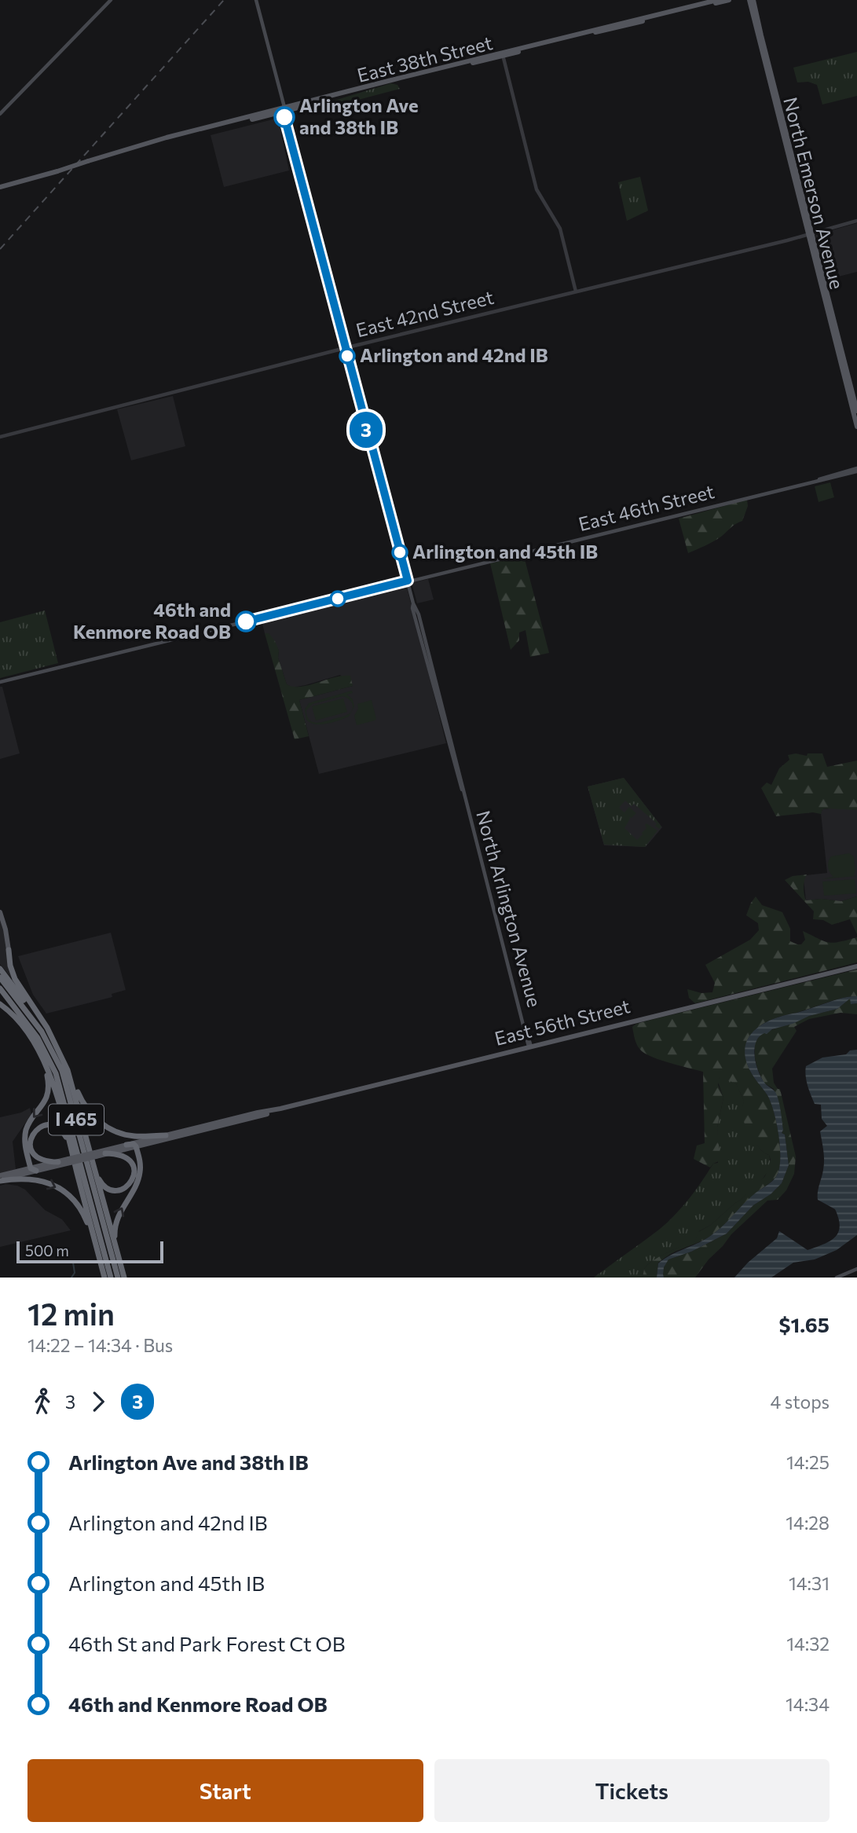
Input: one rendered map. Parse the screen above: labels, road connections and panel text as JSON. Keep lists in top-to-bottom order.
{
  "streets": {
    "highway": ["I 465"],
    "main road": [
      "East 38th Street",
      "North Emerson Avenue",
      "East 46th Street",
      "North Arlington Avenue",
      "East 56th Street"
    ],
    "street": ["East 42nd Street"]
  },
  "crossings": [
    ["East 38th Street", "North Arlington Avenue"],
    ["North Emerson Avenue", "East 42nd Street"],
    ["East 42nd Street", "North Arlington Avenue"],
    ["East 46th Street", "North Arlington Avenue"],
    ["North Arlington Avenue", "East 56th Street"]
  ],
  "places": [
    "Arlington Ave and 38th IB",
    "Arlington and 42nd IB",
    "Arlington and 45th IB",
    "46th and Kenmore Road OB"
  ],
  "lines": ["bus line 3"],
  "scale_bar": "500 m",
  "page": {
    "on_map": "3",
    "scale": "500 m",
    "heading": ["12 min", "14:22 – 14:34 · Bus", "$1.65"],
    "legs": ["3", "3", "4 stops"],
    "list": [
      {
        "name": "Arlington Ave and 38th IB",
        "value": "14:25"
      },
      {
        "name": "Arlington and 42nd IB",
        "value": "14:28"
      },
      {
        "name": "Arlington and 45th IB",
        "value": "14:31"
      },
      {
        "name": "46th St and Park Forest Ct OB",
        "value": "14:32"
      },
      {
        "name": "46th and Kenmore Road OB",
        "value": "14:34"
      }
    ],
    "buttons": ["Start", "Tickets"]
  }
}
